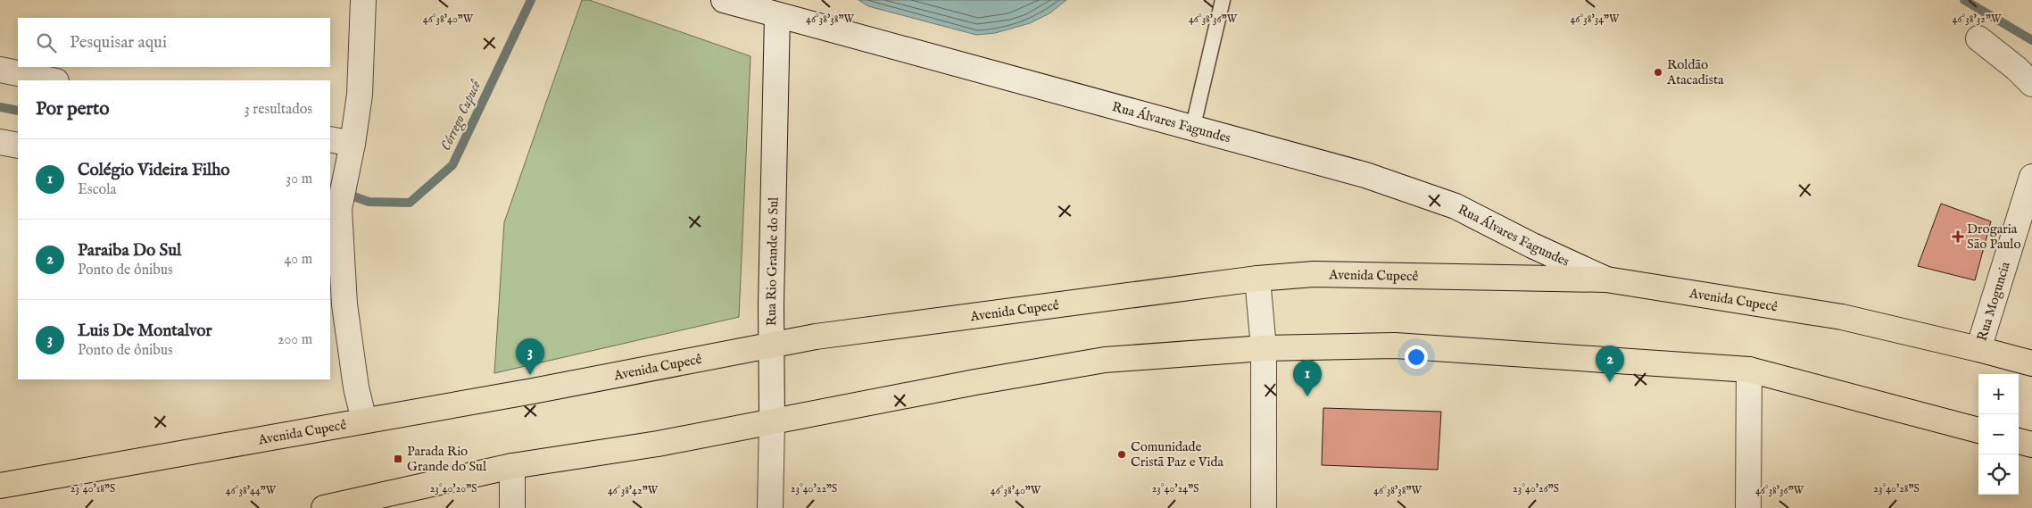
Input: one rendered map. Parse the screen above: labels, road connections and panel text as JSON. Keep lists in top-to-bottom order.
{
  "streets": {
    "main road": ["Avenida Cupecê"],
    "street": ["Rua Álvares Fagundes", "Rua Rio Grande do Sul", "Rua Moguncia"]
  },
  "crossings": [
    ["Rua Álvares Fagundes", "Rua Rio Grande do Sul"],
    ["Rua Álvares Fagundes", "Avenida Cupecê"],
    ["Rua Rio Grande do Sul", "Avenida Cupecê"],
    ["Avenida Cupecê", "Rua Moguncia"]
  ],
  "water": ["Córrego Cupucê"],
  "places": {
    "other": ["Roldão Atacadista", "Comunidade Cristã Paz e Vida"],
    "health": ["Drogaria São Paulo"],
    "transit": ["Parada Rio Grande do Sul"]
  },
  "page": {
    "search": "Pesquisar aqui",
    "heading": ["Por perto", "3 resultados"],
    "list": [
      {
        "mark": "1",
        "name": "Colégio Videira Filho",
        "note": "Escola",
        "value": "30 m"
      },
      {
        "mark": "2",
        "name": "Paraiba Do Sul",
        "note": "Ponto de ônibus",
        "value": "40 m"
      },
      {
        "mark": "3",
        "name": "Luis De Montalvor",
        "note": "Ponto de ônibus",
        "value": "200 m"
      }
    ],
    "pins": ["3", "2", "1"],
    "map_buttons": ["+", "−"]
  },
  "coordinates": [
    "46°38'38\"W",
    "46°38'40\"W",
    "46°38'36\"W",
    "46°38'34\"W",
    "46°38'32\"W",
    "23°40'18\"S",
    "23°40'20\"S",
    "23°40'22\"S",
    "23°40'24\"S",
    "23°40'26\"S",
    "23°40'28\"S",
    "46°38'44\"W",
    "46°38'42\"W"
  ]
}
